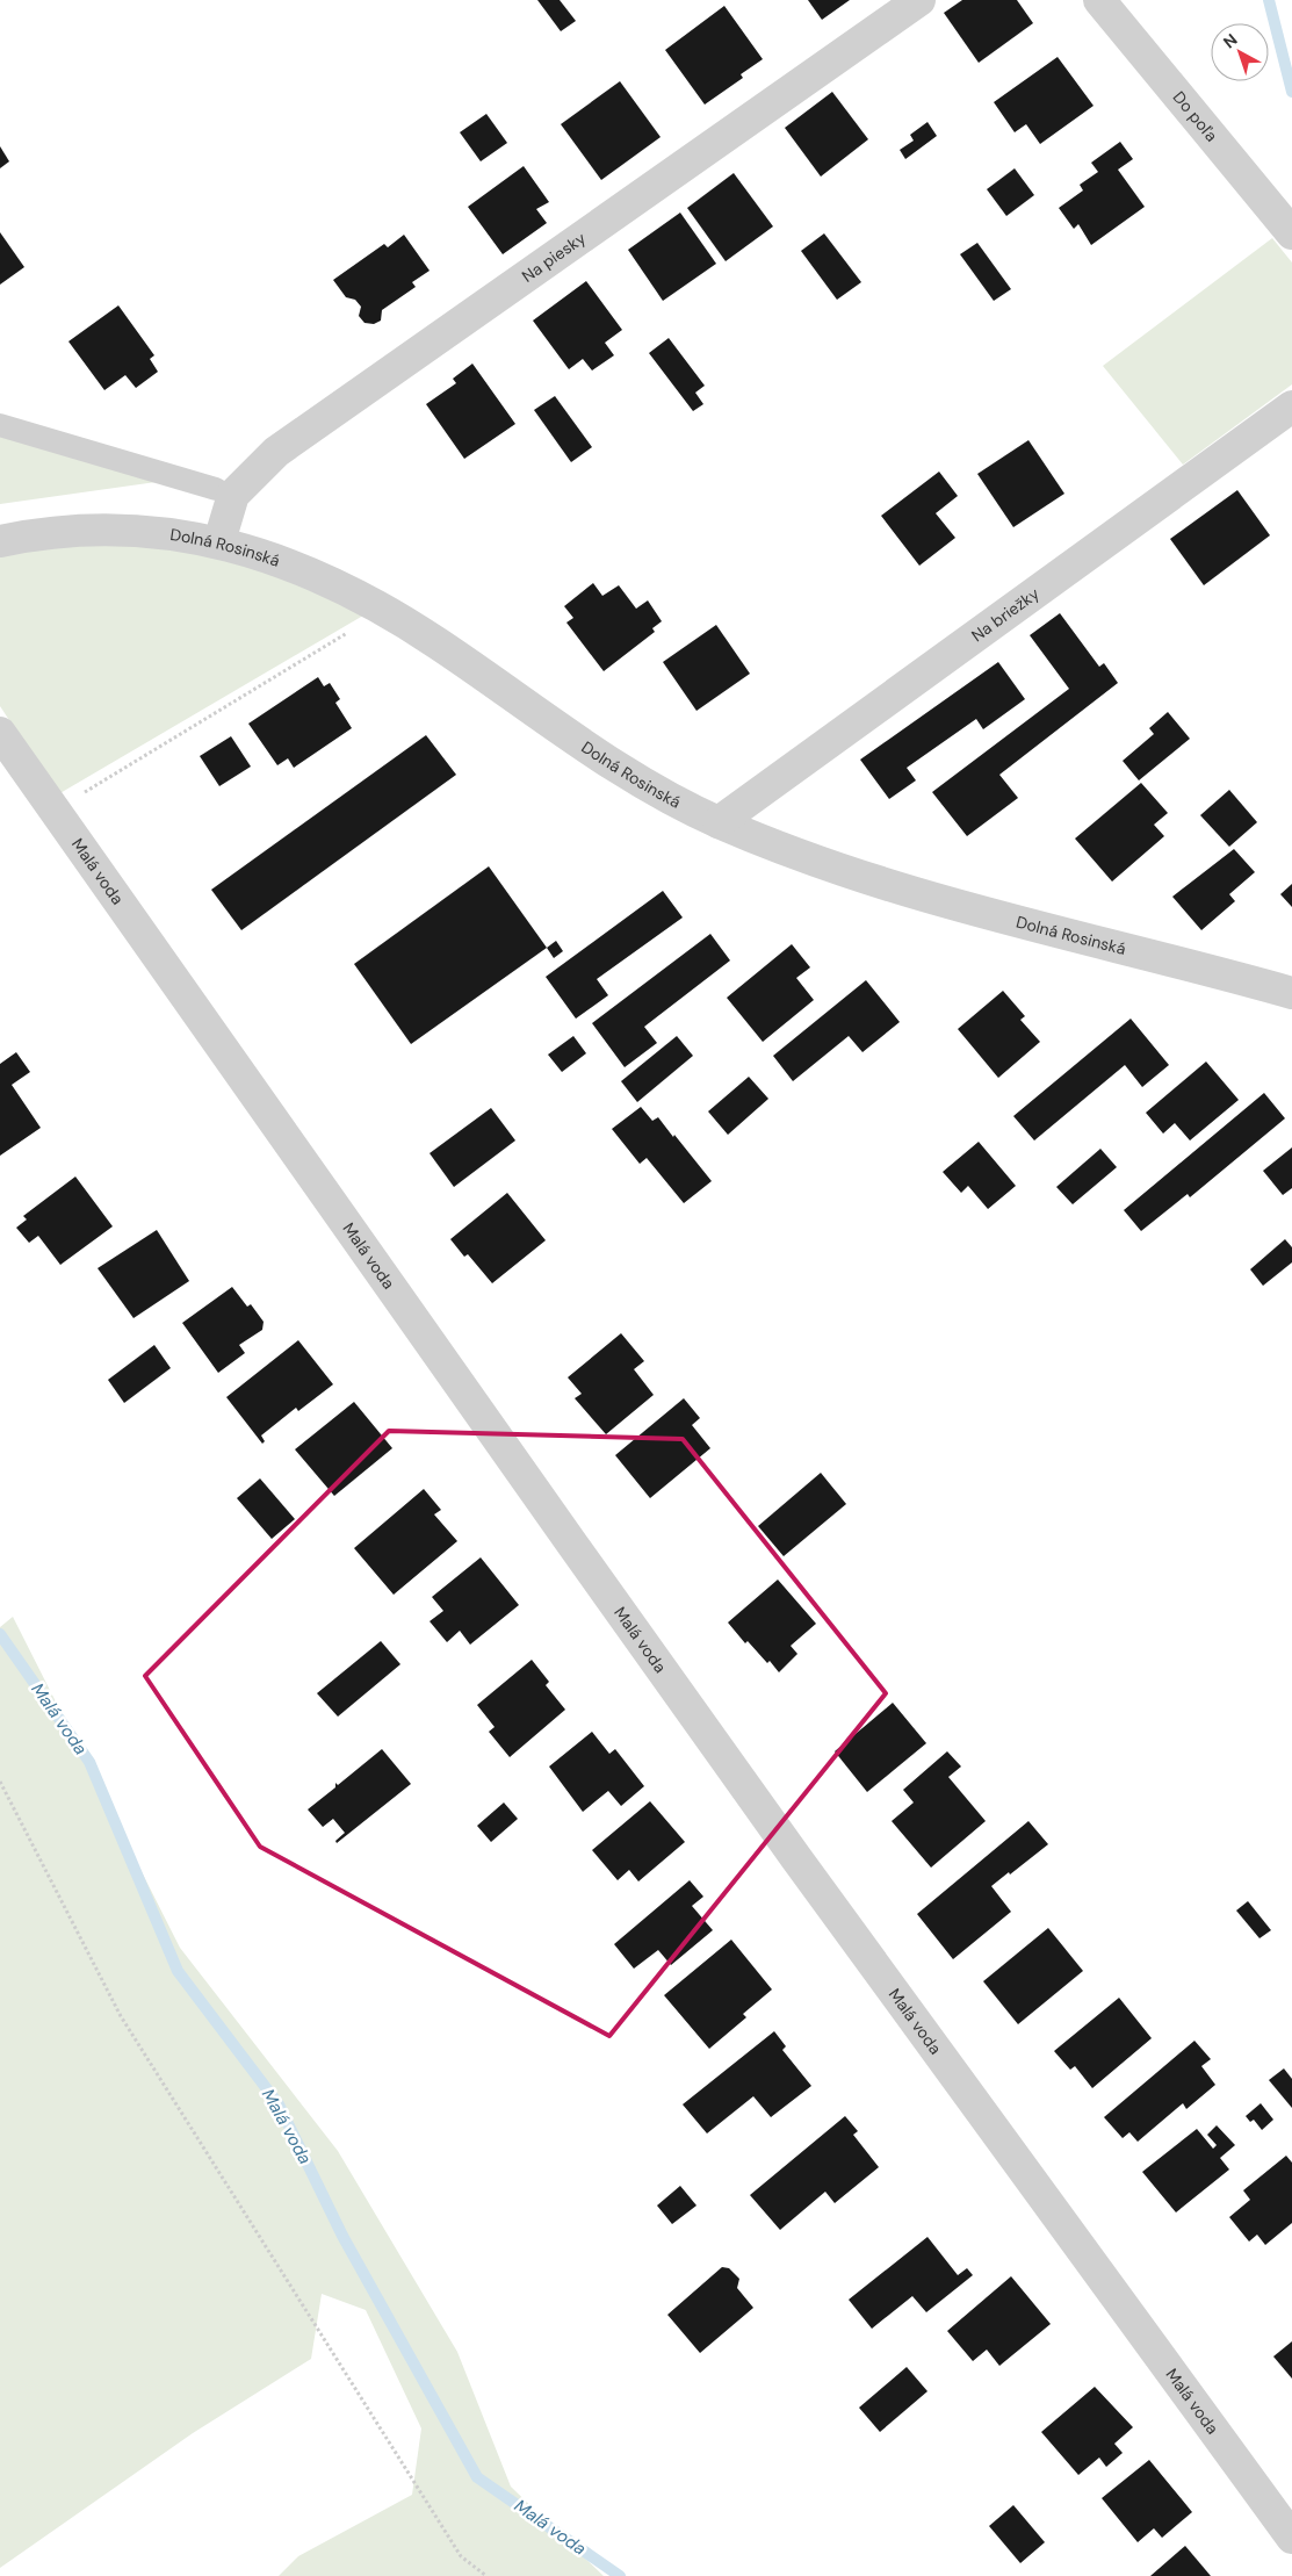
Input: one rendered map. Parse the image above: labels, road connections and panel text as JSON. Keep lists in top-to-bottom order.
{
  "streets": {
    "street": [
      "Do poľa",
      "Na piesky",
      "Dolná Rosinská",
      "Na briežky",
      "Malá voda"
    ]
  },
  "crossings": [
    ["Na piesky", "Dolná Rosinská"],
    ["Dolná Rosinská", "Na briežky"]
  ],
  "water": ["Malá voda"],
  "north": "top left"
}
